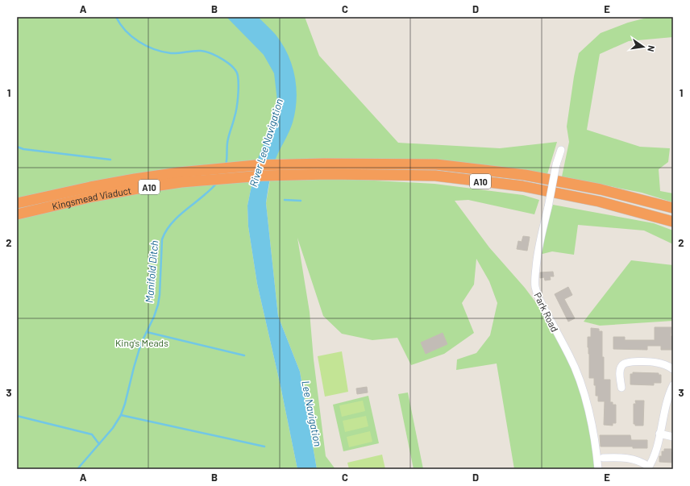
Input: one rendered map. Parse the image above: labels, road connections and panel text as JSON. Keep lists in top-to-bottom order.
{
  "streets": {
    "highway": ["A10", "Kingsmead Viaduct"],
    "street": ["Park Road"]
  },
  "crossings": [
    ["A10", "Kingsmead Viaduct"]
  ],
  "water": ["River Lee Navigation", "Manifold Ditch", "Lee Navigation"],
  "parks": ["King's Meads"],
  "north": "right",
  "grid": {
    "columns": [
      "A",
      "B",
      "C",
      "D",
      "E"
    ],
    "rows": ["1", "2", "3"]
  }
}
